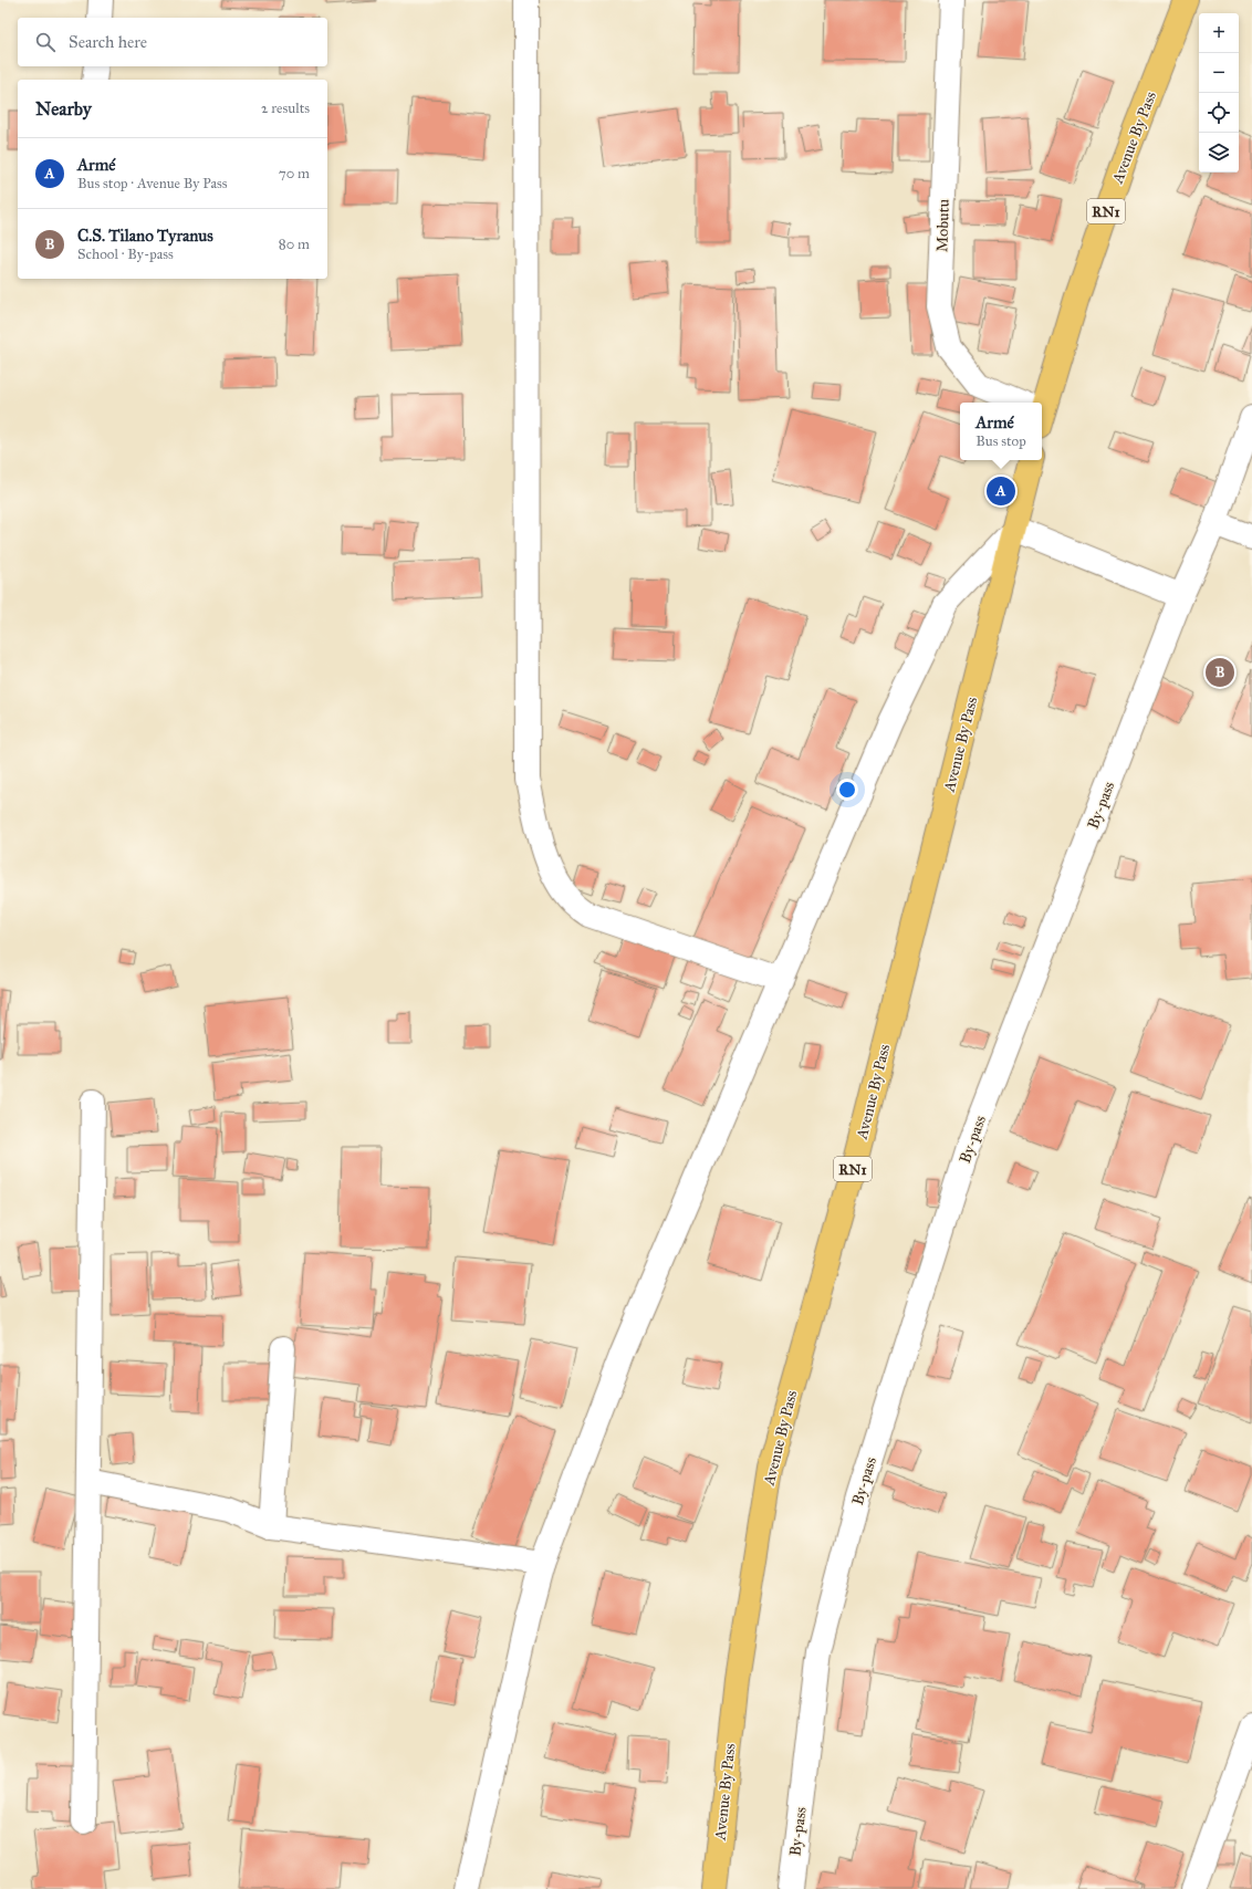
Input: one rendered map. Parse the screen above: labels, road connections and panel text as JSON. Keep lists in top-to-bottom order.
{
  "streets": {
    "highway": ["Avenue By Pass", "RN1"],
    "street": ["Mobutu", "By-pass"]
  },
  "page": {
    "map_buttons": ["+", "−"],
    "search": "Search here",
    "heading": ["Nearby", "2 results"],
    "list": [
      {
        "mark": "A",
        "name": "Armé",
        "note": "Bus stop · Avenue By Pass",
        "value": "70 m"
      },
      {
        "mark": "B",
        "name": "C.S. Tilano Tyranus",
        "note": "School · By-pass",
        "value": "80 m"
      }
    ],
    "popup": ["Armé", "Bus stop"],
    "pins": ["A", "B"]
  }
}
